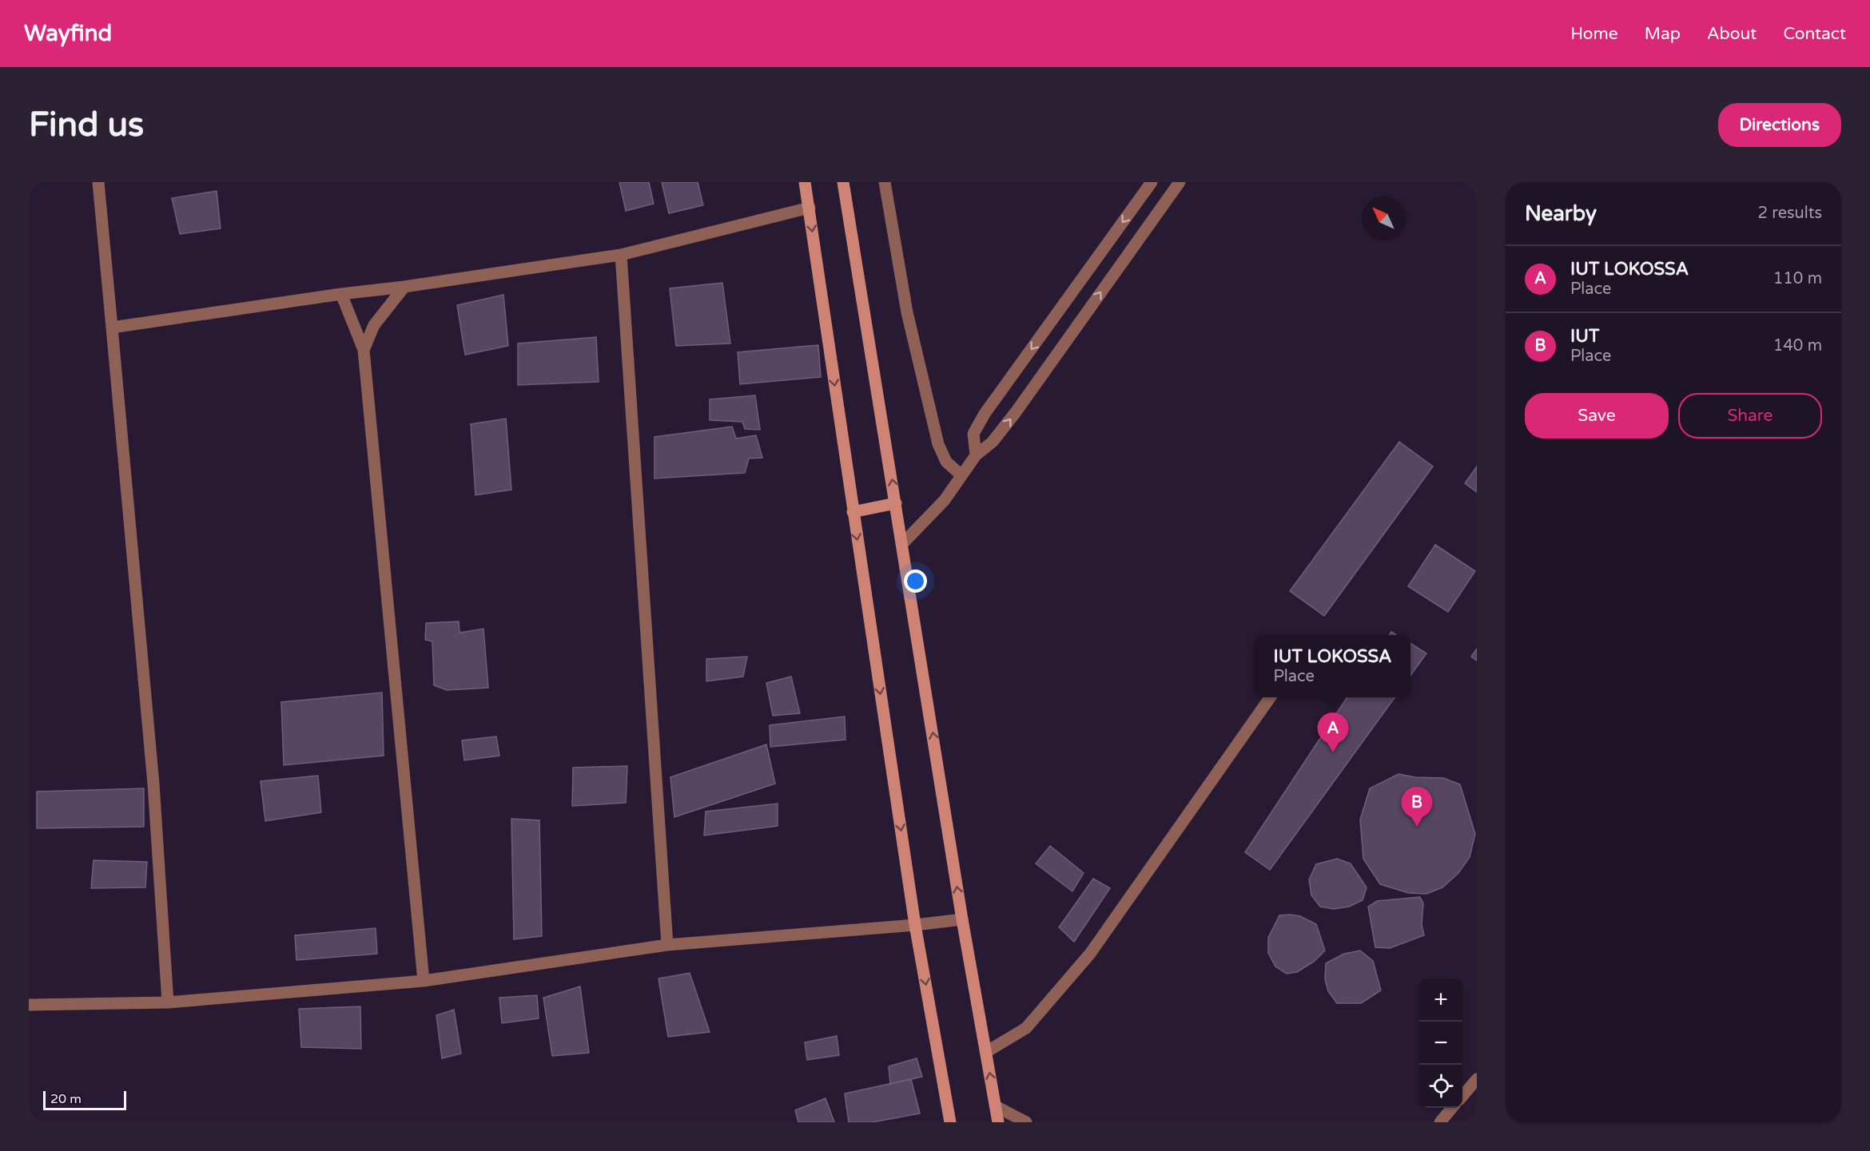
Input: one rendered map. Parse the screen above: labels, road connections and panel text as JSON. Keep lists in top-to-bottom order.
{
  "scale_bar": "20 m",
  "north": "top left",
  "page": {
    "header": "Wayfind",
    "nav": [
      "Home",
      "Map",
      "About",
      "Contact"
    ],
    "buttons": [
      "Directions",
      ["Save", "Share"]
    ],
    "title": "Find us",
    "heading": ["Nearby", "2 results"],
    "list": [
      {
        "mark": "A",
        "name": "IUT LOKOSSA",
        "note": "Place",
        "value": "110 m"
      },
      {
        "mark": "B",
        "name": "IUT",
        "note": "Place",
        "value": "140 m"
      }
    ],
    "popup": ["IUT LOKOSSA", "Place"],
    "pins": ["A", "B"],
    "map_buttons": ["+", "−"],
    "scale": "20 m"
  }
}
